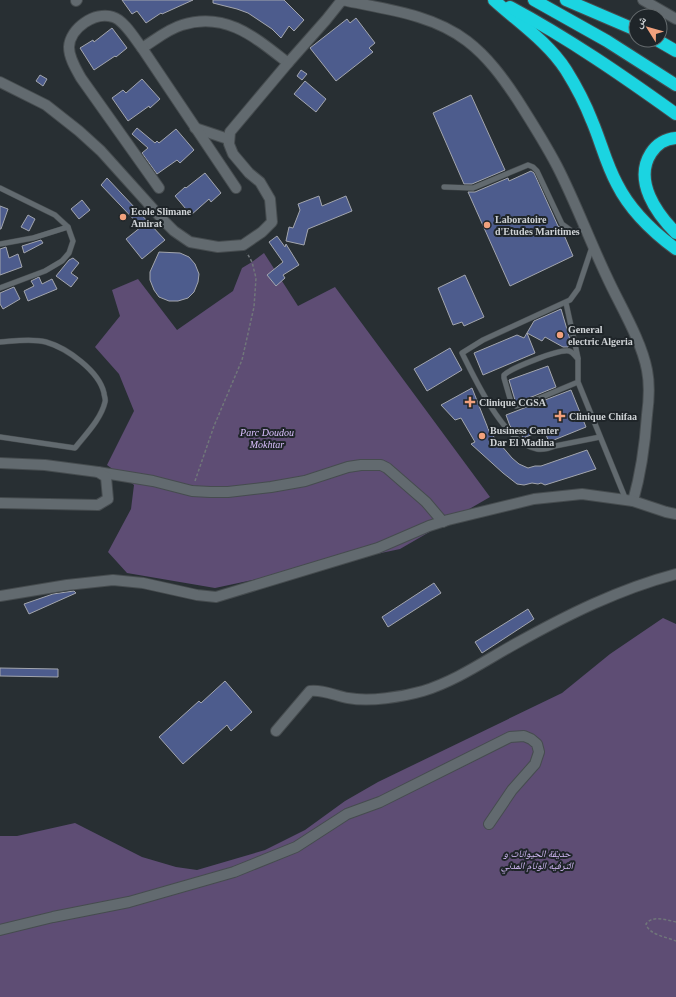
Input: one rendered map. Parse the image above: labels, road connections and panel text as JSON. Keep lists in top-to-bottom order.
{
  "parks": ["Parc Doudou Mokhtar", "حديقة الحيوانات و الترفيه الوئام المدني"],
  "places": {
    "other": [
      "Ecole Slimane Amirat",
      "Laboratoire d'Etudes Maritimes",
      "General electric Algeria",
      "Business Center Dar El Madina"
    ],
    "health": ["Clinique CGSA", "Clinique Chifaa"]
  },
  "north": "top left"
}
